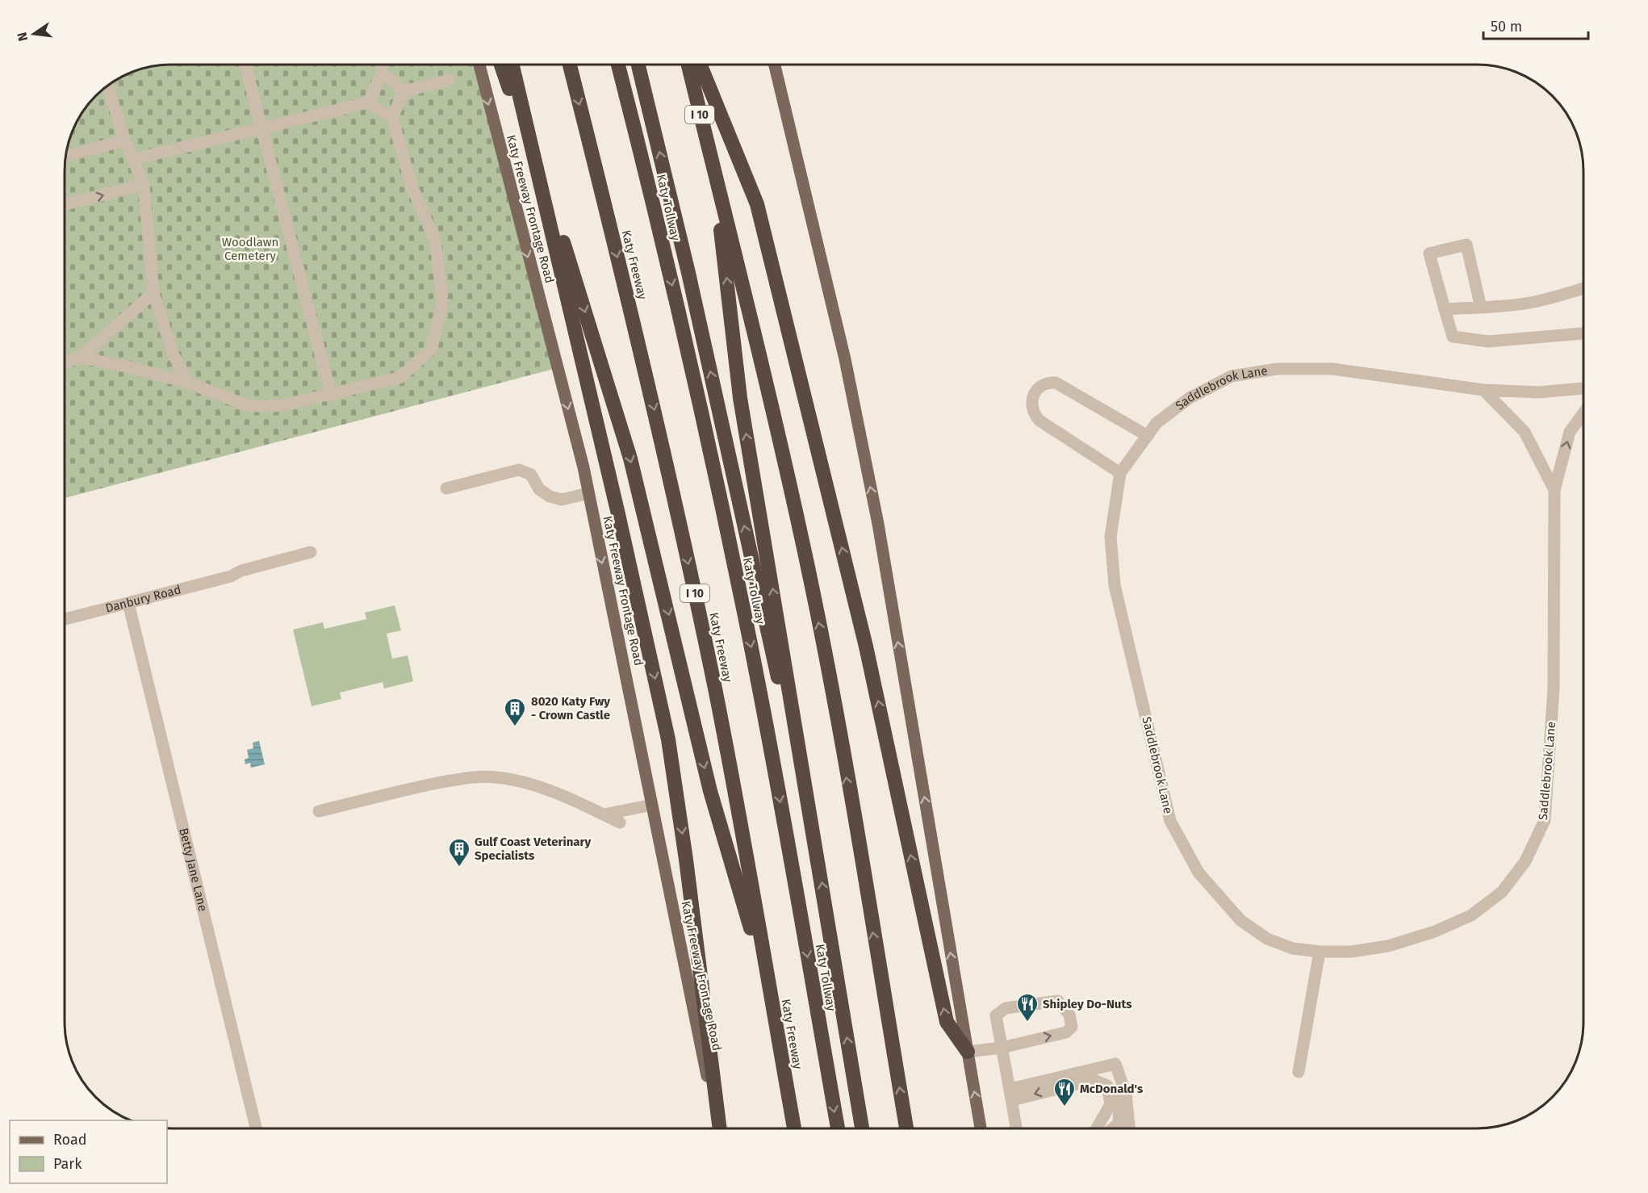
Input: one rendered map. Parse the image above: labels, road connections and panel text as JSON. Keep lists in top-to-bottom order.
{
  "streets": {
    "highway": ["I 10", "Katy Tollway", "Katy Freeway"],
    "main road": ["Katy Freeway Frontage Road"],
    "street": ["Saddlebrook Lane", "Danbury Road", "Betty Jane Lane"]
  },
  "crossings": [
    ["Danbury Road", "Betty Jane Lane"]
  ],
  "one_way": ["Katy Freeway Frontage Road"],
  "parks": ["Woodlawn Cemetery"],
  "places": {
    "building": ["8020 Katy Fwy - Crown Castle", "Gulf Coast Veterinary Specialists"],
    "restaurant": ["Shipley Do-Nuts", "McDonald's"]
  },
  "legend": ["Road", "Park"],
  "scale_bar": "50 m",
  "north": "left"
}
